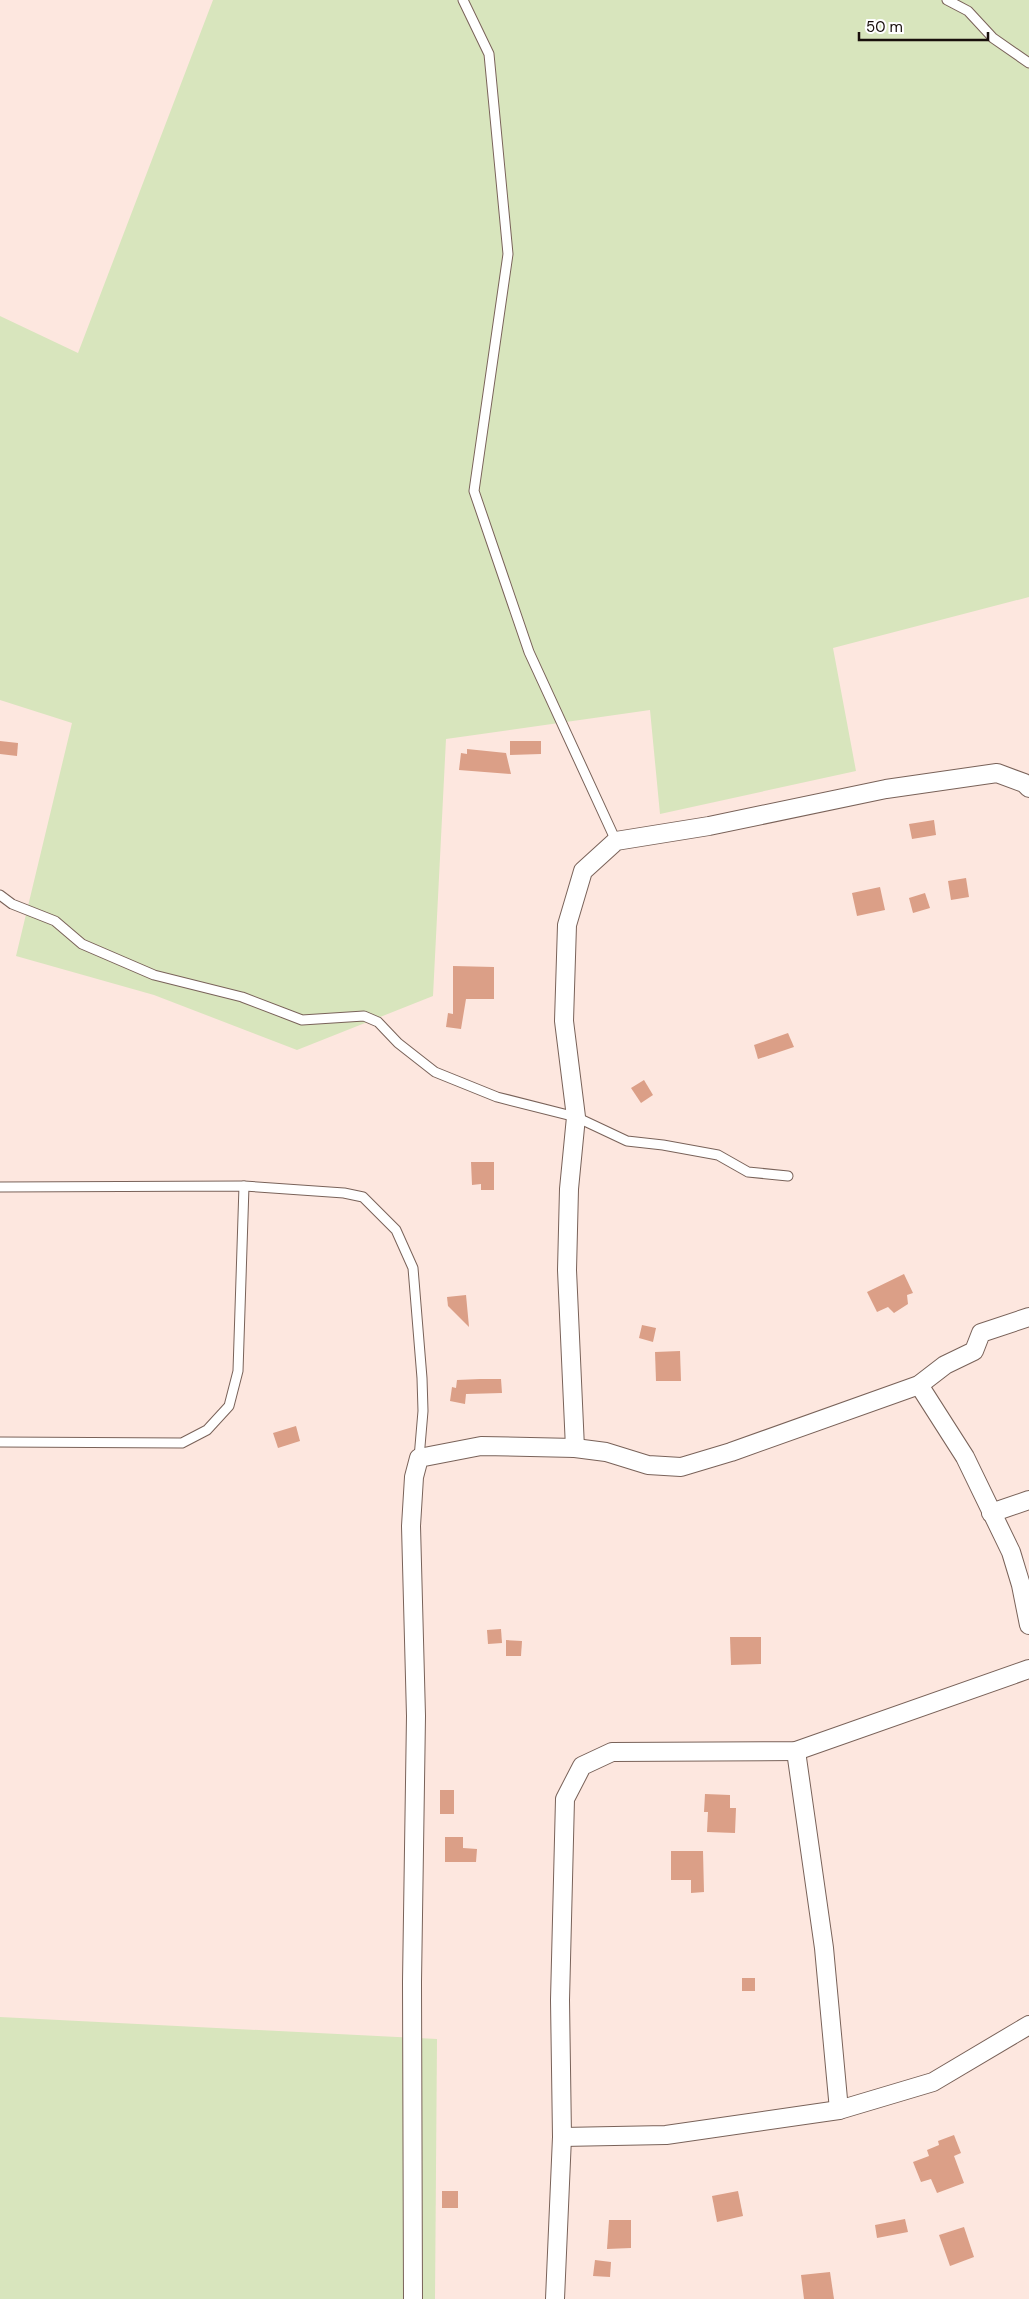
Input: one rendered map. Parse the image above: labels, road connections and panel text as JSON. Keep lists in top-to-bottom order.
{
  "scale_bar": "50 m"
}
